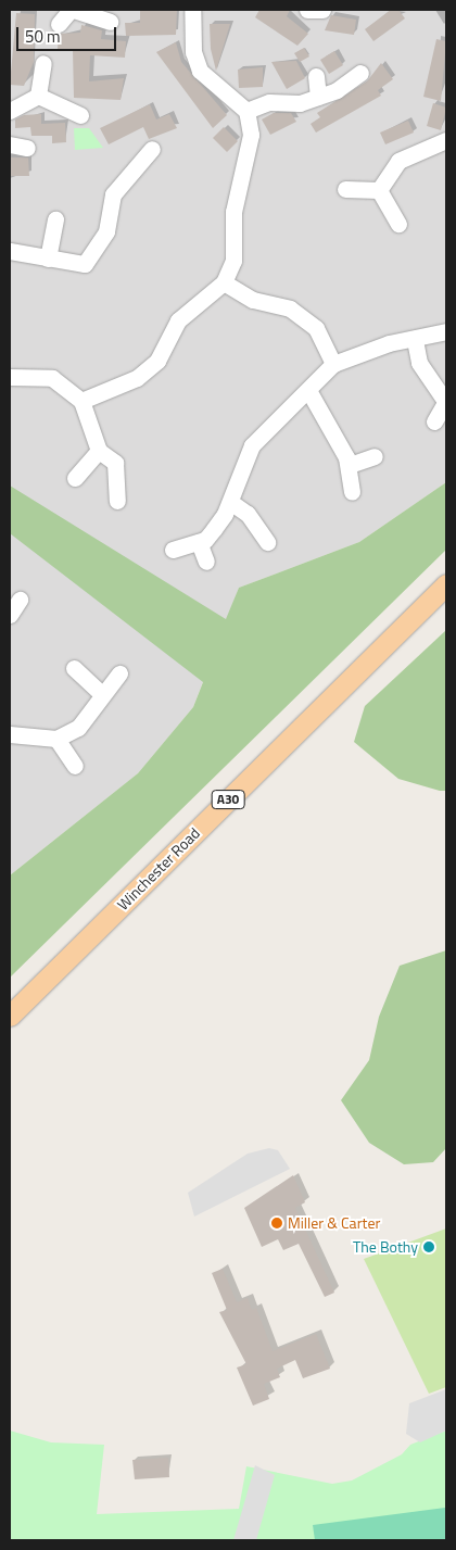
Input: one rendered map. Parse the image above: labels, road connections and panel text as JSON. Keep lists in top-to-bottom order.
{
  "streets": {
    "main road": ["A30", "Winchester Road"]
  },
  "places": ["Miller & Carter", "The Bothy"],
  "scale_bar": "50 m"
}
